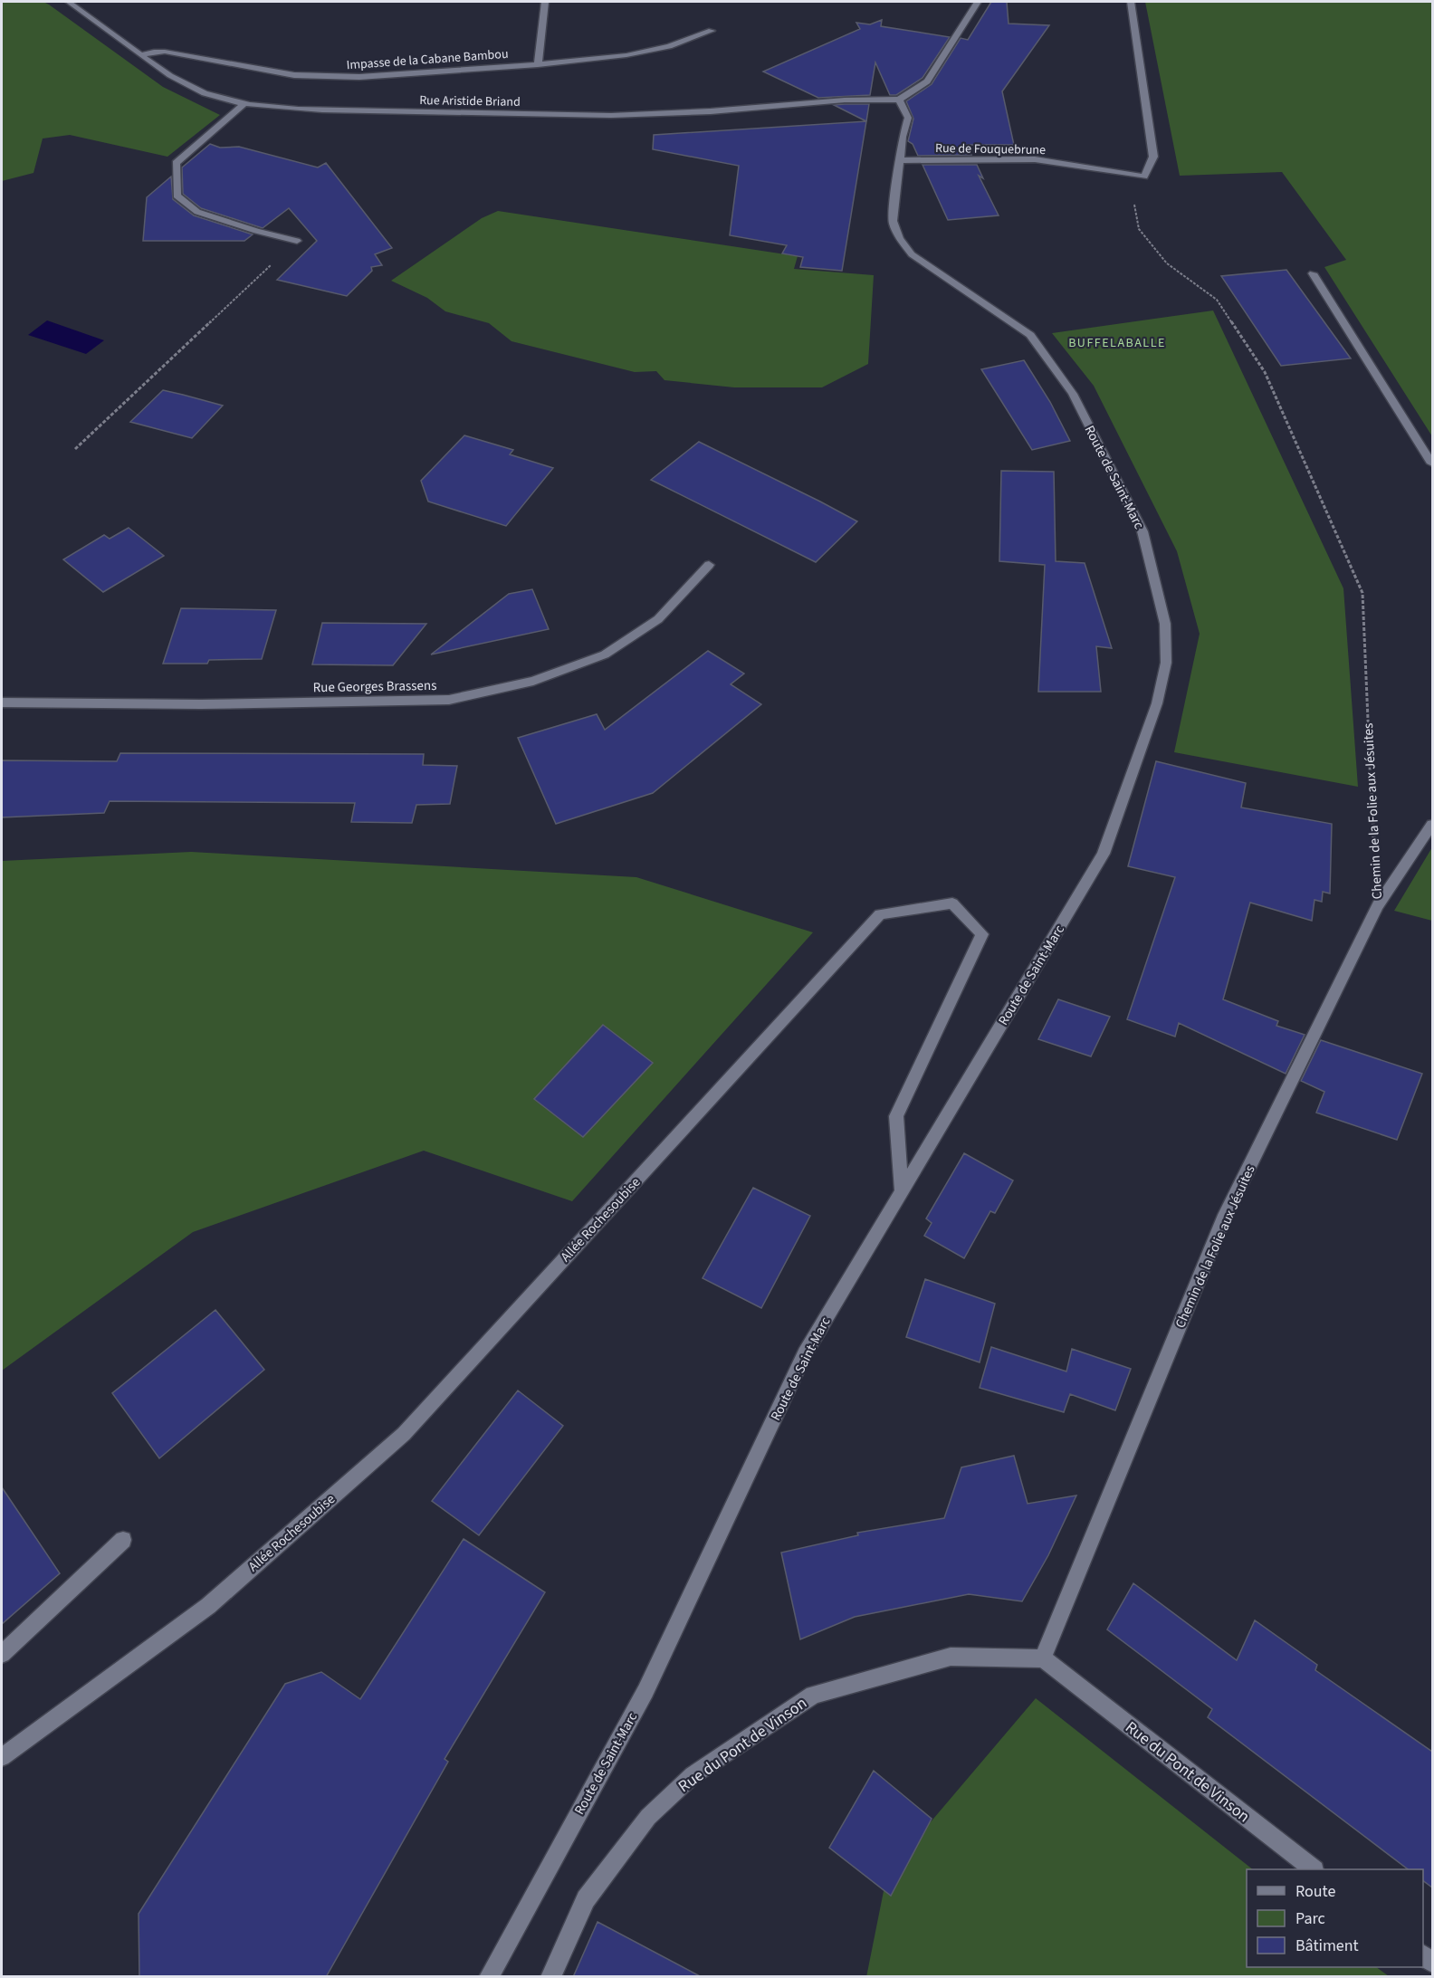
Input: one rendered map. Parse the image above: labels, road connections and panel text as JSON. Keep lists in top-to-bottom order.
{
  "streets": {
    "street": [
      "Impasse de la Cabane Bambou",
      "Rue Aristide Briand",
      "Rue de Fouquebrune",
      "Route de Saint-Marc",
      "Rue Georges Brassens",
      "Chemin de la Folie aux Jésuites",
      "Allée Rochesoubise",
      "Rue du Pont de Vinson"
    ]
  },
  "crossings": [
    ["Impasse de la Cabane Bambou", "Rue Aristide Briand"],
    ["Rue Aristide Briand", "Route de Saint-Marc"],
    ["Rue de Fouquebrune", "Route de Saint-Marc"],
    ["Rue de Fouquebrune", "Chemin de la Folie aux Jésuites"],
    ["Route de Saint-Marc", "Allée Rochesoubise"],
    ["Chemin de la Folie aux Jésuites", "Rue du Pont de Vinson"]
  ],
  "districts": ["BUFFELABALLE"],
  "legend": ["Route", "Parc", "Bâtiment"]
}
